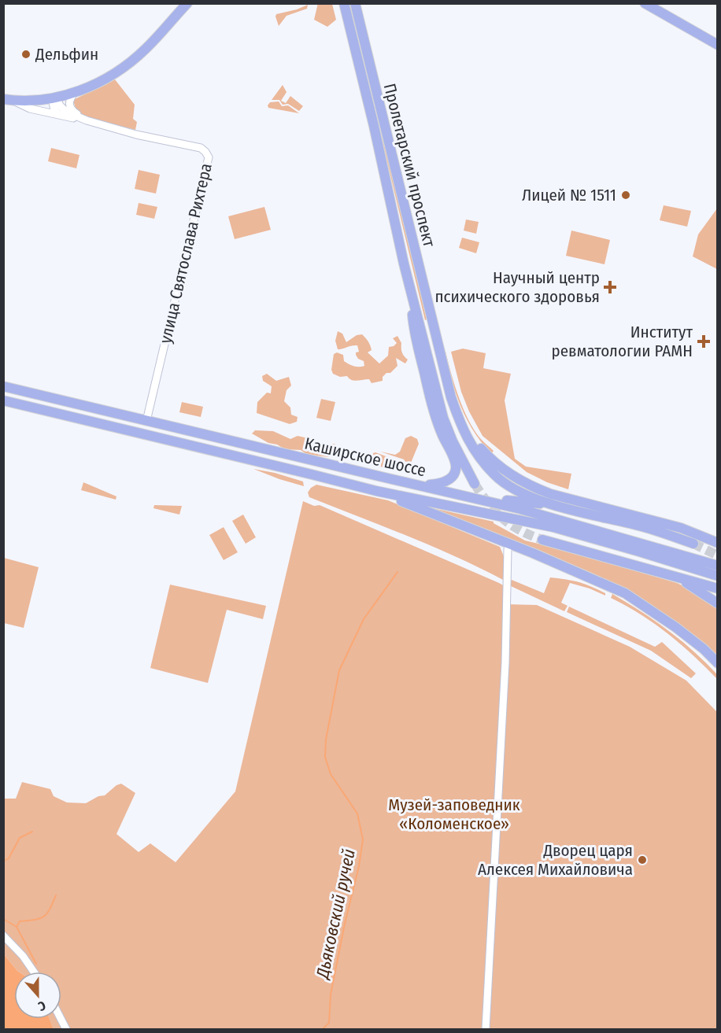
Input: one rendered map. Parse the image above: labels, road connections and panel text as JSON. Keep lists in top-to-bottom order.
{
  "streets": {
    "main road": ["Пролетарский проспект", "Каширское шоссе"],
    "street": ["улица Святослава Рихтера"]
  },
  "crossings": [
    ["улица Святослава Рихтера", "Каширское шоссе"]
  ],
  "water": ["Дьяковский ручей"],
  "parks": ["Музей-заповедник «Коломенское»"],
  "places": {
    "other": ["Дельфин", "Лицей № 1511", "Дворец царя Алексея Михайловича"],
    "health": ["Научный центр психического здоровья", "Институт ревматологии РАМН"]
  },
  "north": "bottom"
}
